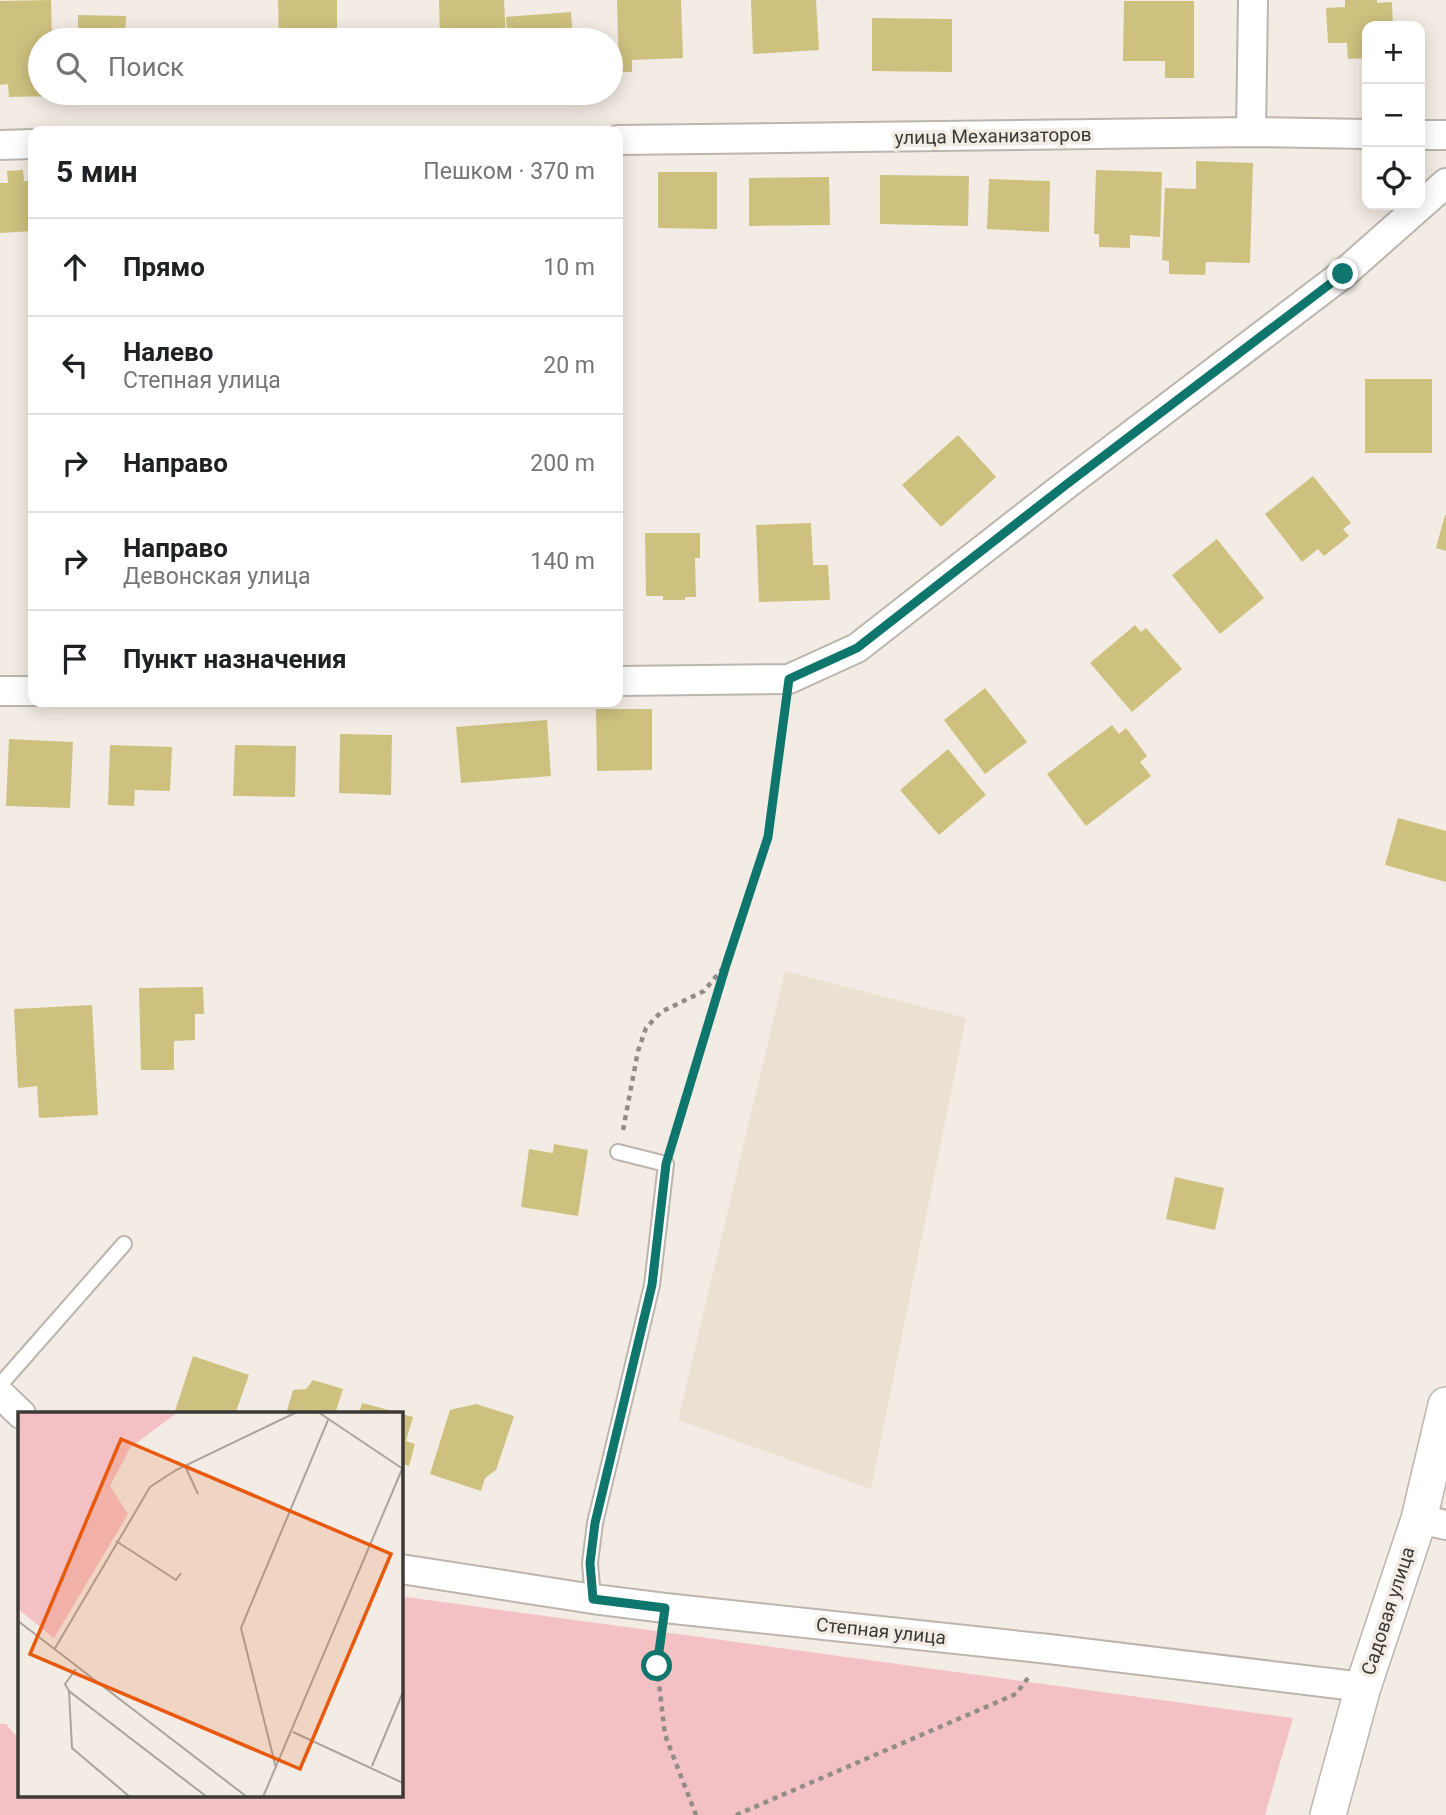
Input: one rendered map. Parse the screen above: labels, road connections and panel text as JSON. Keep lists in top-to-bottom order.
{
  "streets": {
    "street": ["улица Механизаторов", "Садовая улица", "Степная улица"]
  },
  "crossings": [
    ["Садовая улица", "Степная улица"]
  ],
  "page": {
    "map_buttons": ["+", "−"],
    "search": "Поиск",
    "heading": ["5 мин", "Пешком · 370 m"],
    "list": [
      ["Прямо", "10 m"],
      ["Налево", "Степная улица", "20 m"],
      ["Направо", "200 m"],
      ["Направо", "Девонская улица", "140 m"],
      "Пункт назначения"
    ]
  }
}
